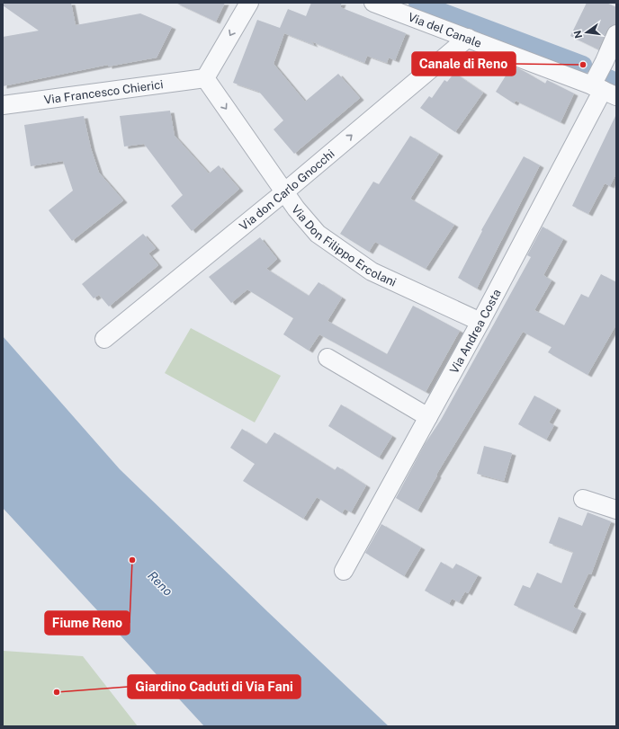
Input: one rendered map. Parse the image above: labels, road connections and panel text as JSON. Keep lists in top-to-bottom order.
{
  "streets": {
    "street": [
      "Via del Canale",
      "Via Francesco Chierici",
      "Via don Carlo Gnocchi",
      "Via Don Filippo Ercolani",
      "Via Andrea Costa"
    ]
  },
  "crossings": [
    ["Via del Canale", "Via don Carlo Gnocchi"],
    ["Via del Canale", "Via Andrea Costa"],
    ["Via Francesco Chierici", "Via Don Filippo Ercolani"],
    ["Via don Carlo Gnocchi", "Via Don Filippo Ercolani"],
    ["Via Don Filippo Ercolani", "Via Andrea Costa"]
  ],
  "one_way": ["Via don Carlo Gnocchi", "Via Don Filippo Ercolani"],
  "water": ["Reno"],
  "places": ["Canale di Reno", "Fiume Reno", "Giardino Caduti di Via Fani"],
  "north": "left"
}
